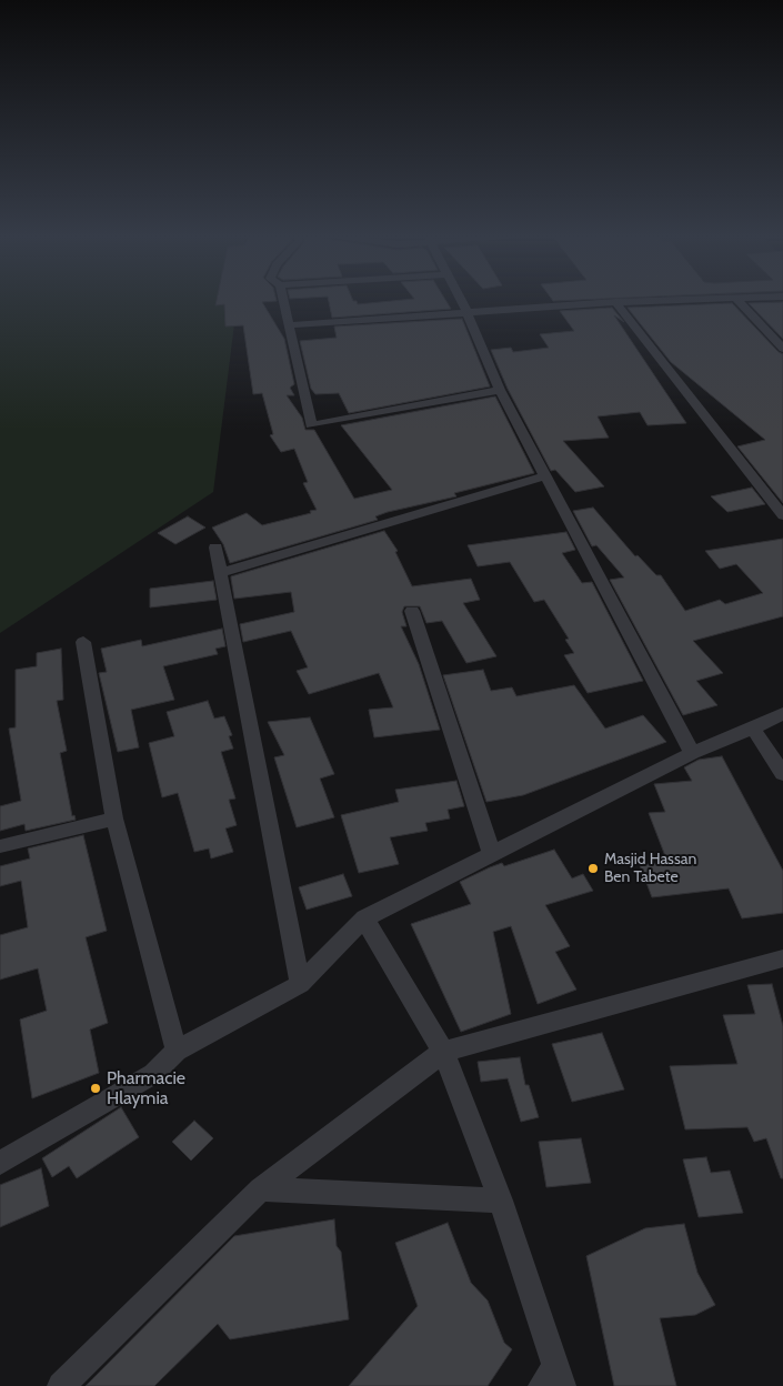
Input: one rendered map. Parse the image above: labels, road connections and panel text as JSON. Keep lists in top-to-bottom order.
{
  "places": ["Masjid Hassan Ben Tabete", "Pharmacie Hlaymia"]
}
